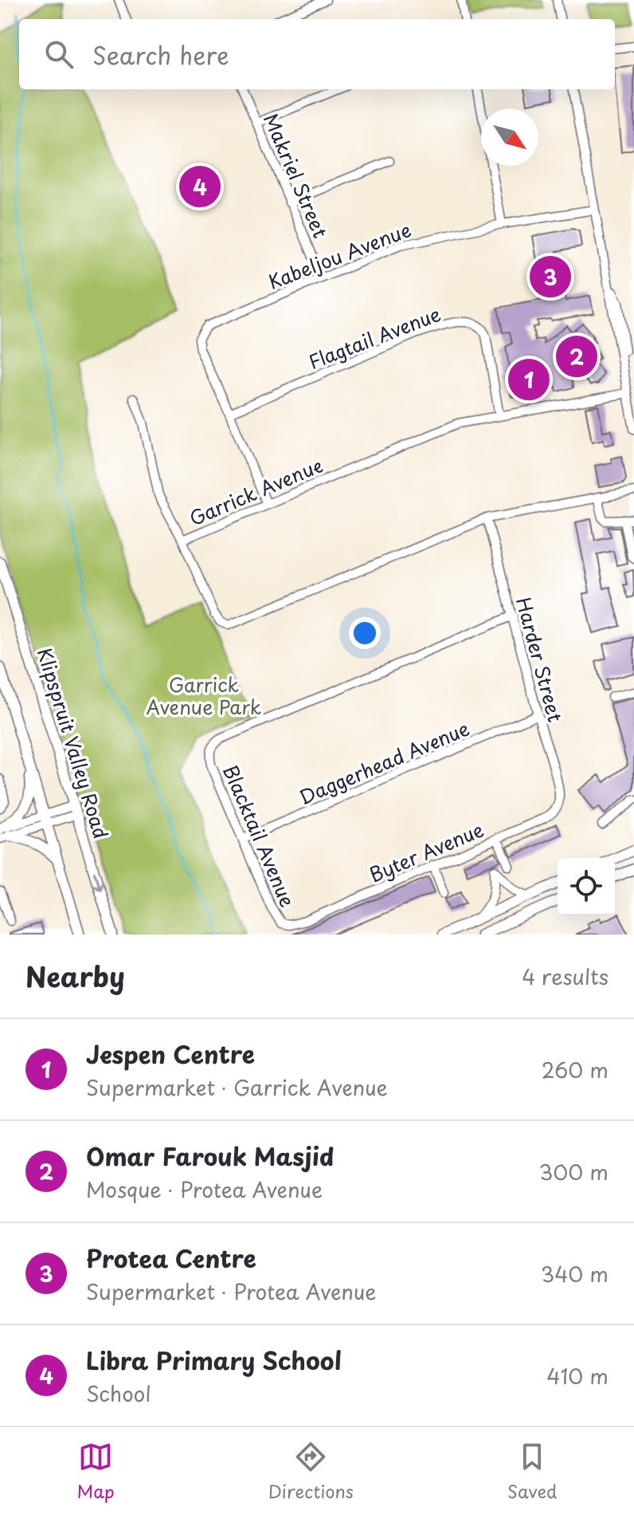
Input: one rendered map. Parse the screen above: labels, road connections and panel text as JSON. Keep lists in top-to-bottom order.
{
  "streets": {
    "main road": ["Klipspruit Valley Road"],
    "street": [
      "Makriel Street",
      "Kabeljou Avenue",
      "Flagtail Avenue",
      "Garrick Avenue",
      "Harder Street",
      "Daggerhead Avenue",
      "Blacktail Avenue",
      "Byter Avenue"
    ]
  },
  "crossings": [
    ["Makriel Street", "Kabeljou Avenue"],
    ["Kabeljou Avenue", "Flagtail Avenue"],
    ["Flagtail Avenue", "Garrick Avenue"],
    ["Garrick Avenue", "Harder Street"],
    ["Harder Street", "Daggerhead Avenue"],
    ["Harder Street", "Blacktail Avenue"],
    ["Harder Street", "Byter Avenue"],
    ["Daggerhead Avenue", "Blacktail Avenue"],
    ["Blacktail Avenue", "Byter Avenue"]
  ],
  "parks": ["Garrick Avenue Park"],
  "north": "bottom right",
  "page": {
    "search": "Search here",
    "pins": [
      "4",
      "3",
      "2",
      "1"
    ],
    "heading": ["Nearby", "4 results"],
    "list": [
      {
        "mark": "1",
        "name": "Jespen Centre",
        "note": "Supermarket · Garrick Avenue",
        "value": "260 m"
      },
      {
        "mark": "2",
        "name": "Omar Farouk Masjid",
        "note": "Mosque · Protea Avenue",
        "value": "300 m"
      },
      {
        "mark": "3",
        "name": "Protea Centre",
        "note": "Supermarket · Protea Avenue",
        "value": "340 m"
      },
      {
        "mark": "4",
        "name": "Libra Primary School",
        "note": "School",
        "value": "410 m"
      }
    ],
    "nav": ["Map", "Directions", "Saved"]
  }
}
